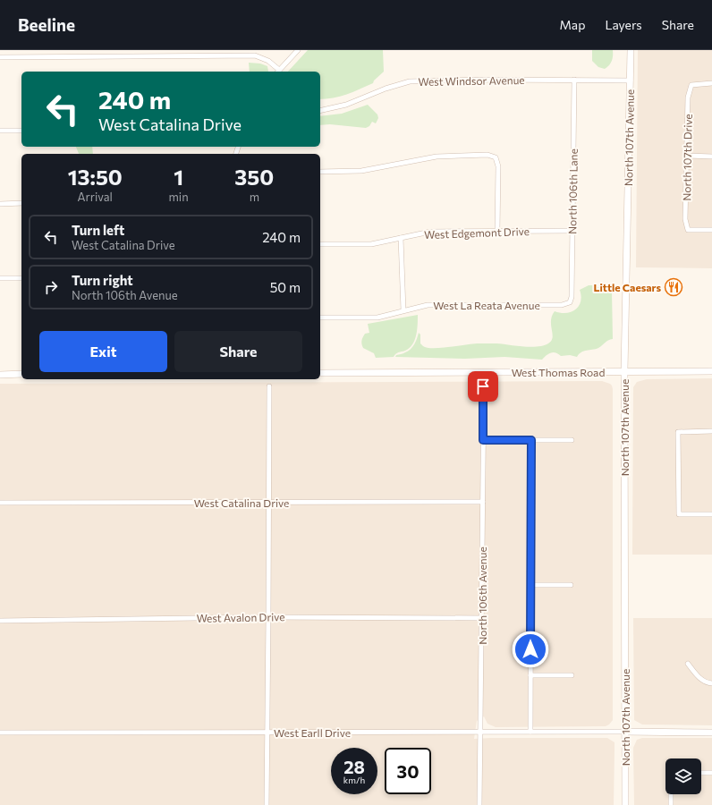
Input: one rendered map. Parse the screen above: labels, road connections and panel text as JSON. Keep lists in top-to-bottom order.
{
  "streets": {
    "main road": ["North 107th Avenue", "West Thomas Road"],
    "street": [
      "West Windsor Avenue",
      "North 107th Drive",
      "North 106th Lane",
      "West Edgemont Drive",
      "West La Reata Avenue",
      "West Catalina Drive",
      "North 106th Avenue",
      "West Avalon Drive",
      "West Earll Drive"
    ]
  },
  "crossings": [
    ["West Windsor Avenue", "North 107th Avenue"],
    ["West Windsor Avenue", "North 106th Lane"],
    ["North 107th Avenue", "West Thomas Road"],
    ["North 107th Avenue", "West Earll Drive"],
    ["North 106th Lane", "West Edgemont Drive"],
    ["North 106th Lane", "West La Reata Avenue"],
    ["West Catalina Drive", "North 106th Avenue"],
    ["North 106th Avenue", "West Avalon Drive"],
    ["North 106th Avenue", "West Earll Drive"]
  ],
  "places": {
    "restaurant": ["Little Caesars"]
  },
  "page": {
    "header": "Beeline",
    "nav": ["Map", "Layers", "Share"],
    "turn": ["240 m", "West Catalina Drive"],
    "eta": [
      "13:50",
      "Arrival",
      "1",
      "min",
      "350",
      "m"
    ],
    "list": [
      {
        "name": "Turn left",
        "note": "West Catalina Drive",
        "value": "240 m"
      },
      {
        "name": "Turn right",
        "note": "North 106th Avenue",
        "value": "50 m"
      }
    ],
    "buttons": ["Exit", "Share"],
    "speed": "28 km/h",
    "limit": "30"
  }
}
